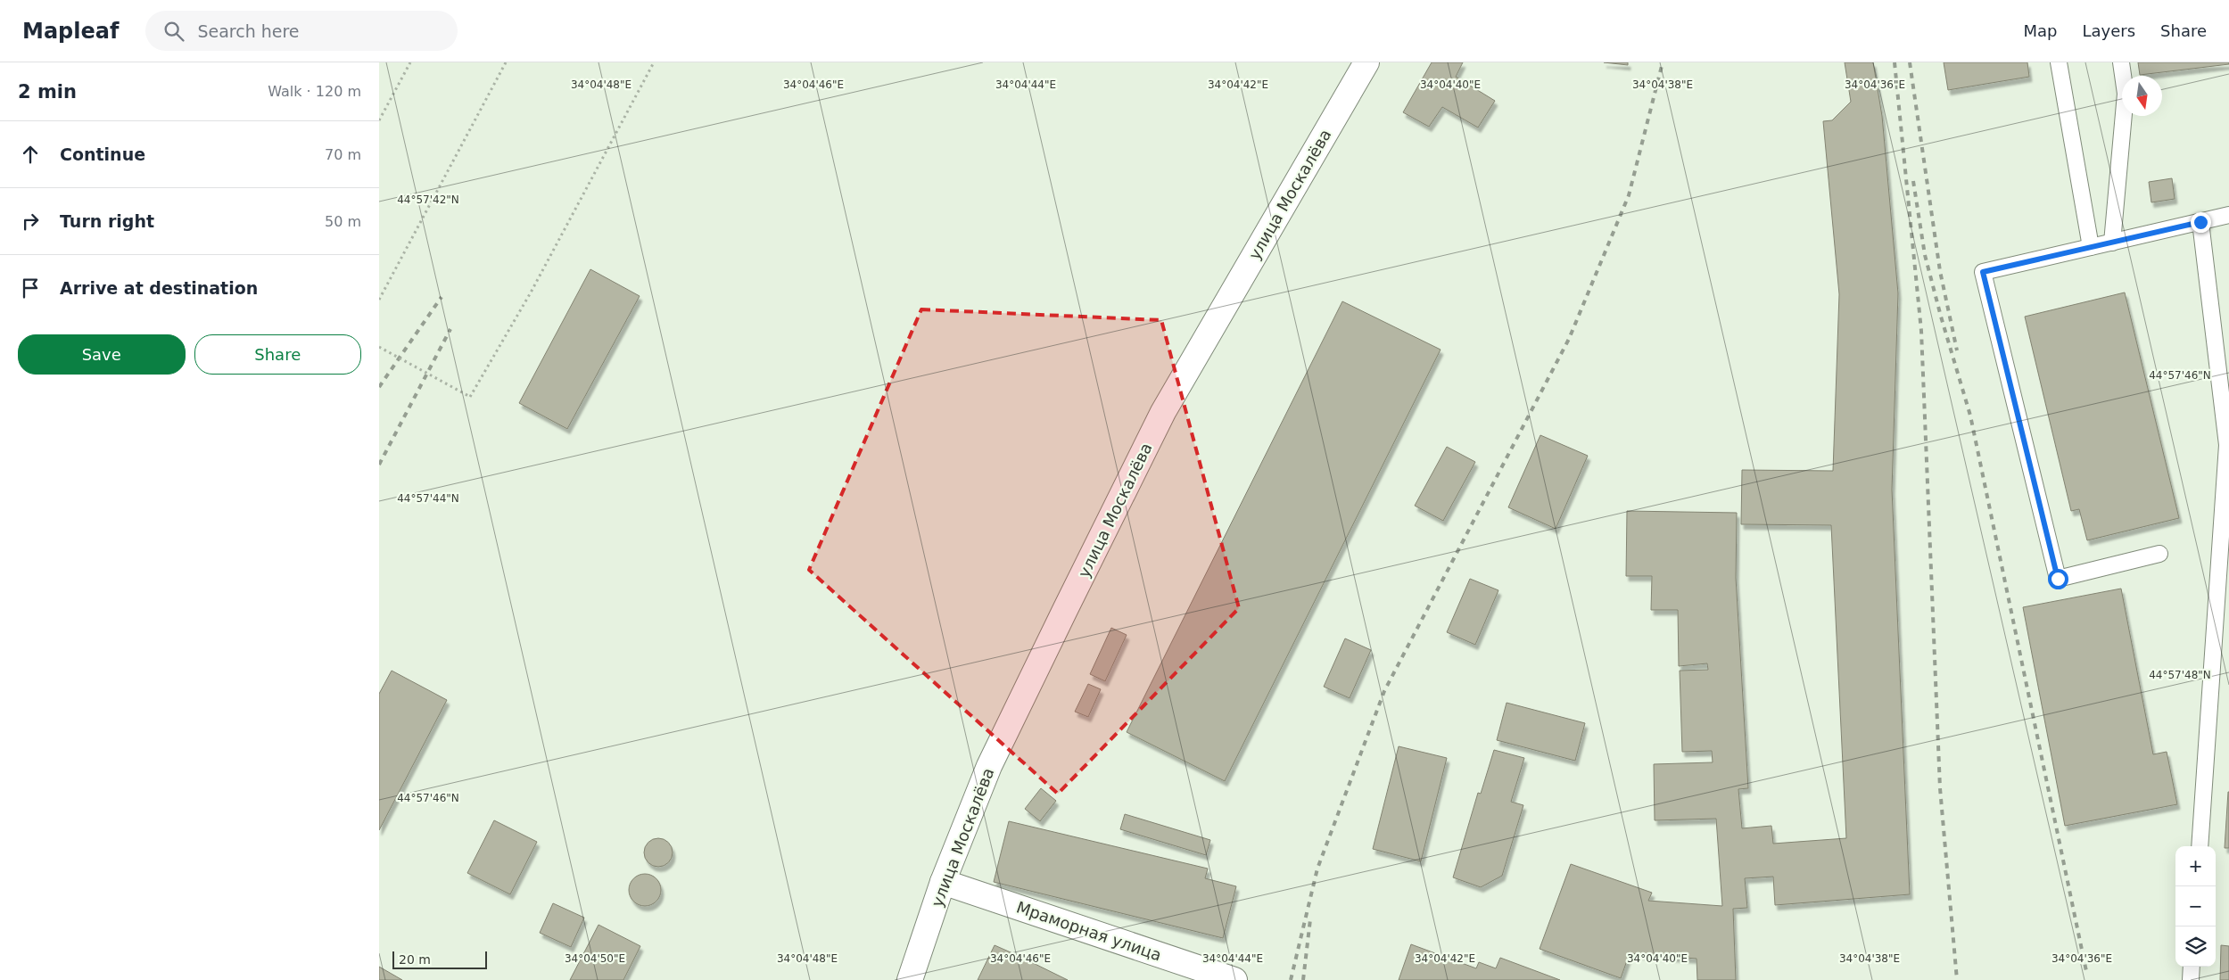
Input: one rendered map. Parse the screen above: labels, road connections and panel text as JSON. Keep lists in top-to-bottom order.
{
  "streets": {
    "main road": ["улица Москалёва", "Мраморная улица"]
  },
  "crossings": [
    ["улица Москалёва", "Мраморная улица"]
  ],
  "scale_bar": "20 m",
  "north": "bottom",
  "page": {
    "header": "Mapleaf",
    "search": "Search here",
    "nav": ["Map", "Layers", "Share"],
    "heading": ["2 min", "Walk · 120 m"],
    "list": [
      ["Continue", "70 m"],
      ["Turn right", "50 m"],
      "Arrive at destination"
    ],
    "buttons": ["Save", "Share"],
    "map_buttons": ["+", "−"],
    "scale": "20 m"
  },
  "coordinates": [
    "34°04'48\"E",
    "34°04'46\"E",
    "34°04'44\"E",
    "34°04'42\"E",
    "34°04'40\"E",
    "34°04'38\"E",
    "34°04'36\"E",
    "44°57'42\"N",
    "44°57'46\"N",
    "44°57'44\"N",
    "44°57'48\"N",
    "34°04'50\"E"
  ]
}
